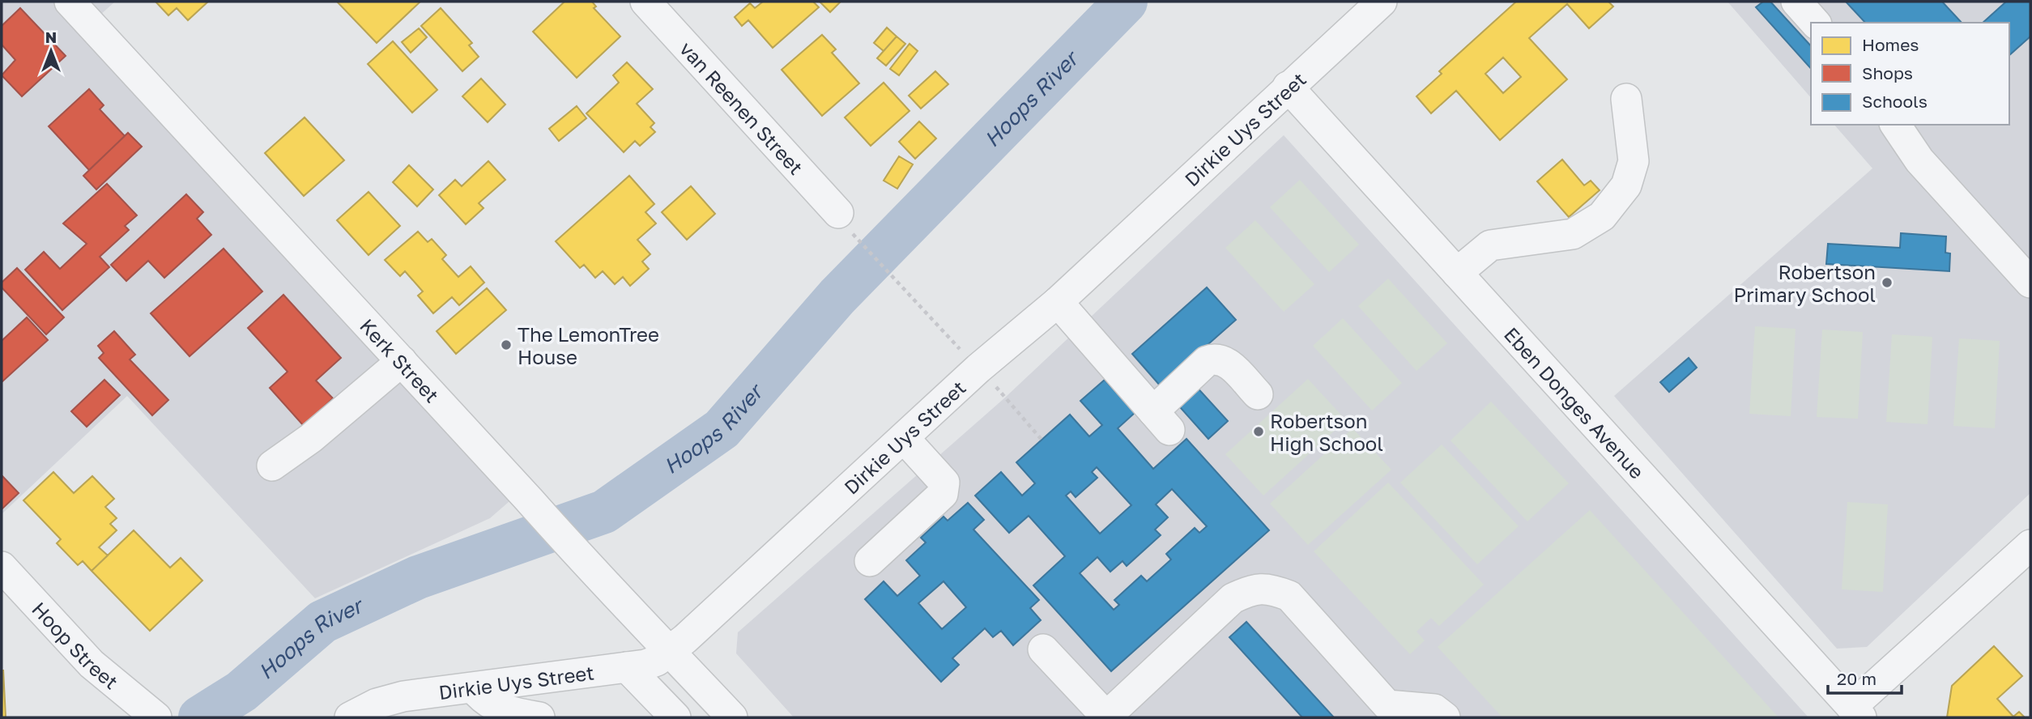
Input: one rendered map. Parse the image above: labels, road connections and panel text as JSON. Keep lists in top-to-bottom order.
{
  "streets": {
    "street": [
      "van Reenen Street",
      "Dirkie Uys Street",
      "Kerk Street",
      "Eben Donges Avenue",
      "Hoop Street"
    ]
  },
  "crossings": [
    ["Dirkie Uys Street", "Kerk Street"],
    ["Dirkie Uys Street", "Eben Donges Avenue"]
  ],
  "water": ["Hoops River"],
  "places": ["Robertson Primary School", "The LemonTree House", "Robertson High School"],
  "legend": ["Homes", "Shops", "Schools"],
  "scale_bar": "20 m",
  "north": "top"
}
